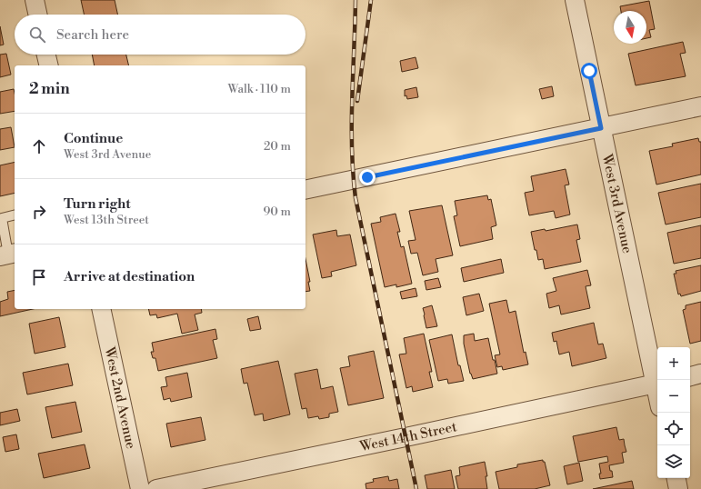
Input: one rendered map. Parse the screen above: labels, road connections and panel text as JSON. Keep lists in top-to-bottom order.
{
  "streets": {
    "street": ["West 3rd Avenue", "West 2nd Avenue", "West 14th Street"]
  },
  "crossings": [
    ["West 3rd Avenue", "West 14th Street"]
  ],
  "north": "bottom",
  "page": {
    "search": "Search here",
    "heading": ["2 min", "Walk · 110 m"],
    "list": [
      ["Continue", "West 3rd Avenue", "20 m"],
      ["Turn right", "West 13th Street", "90 m"],
      "Arrive at destination"
    ],
    "map_buttons": ["+", "−"]
  }
}
